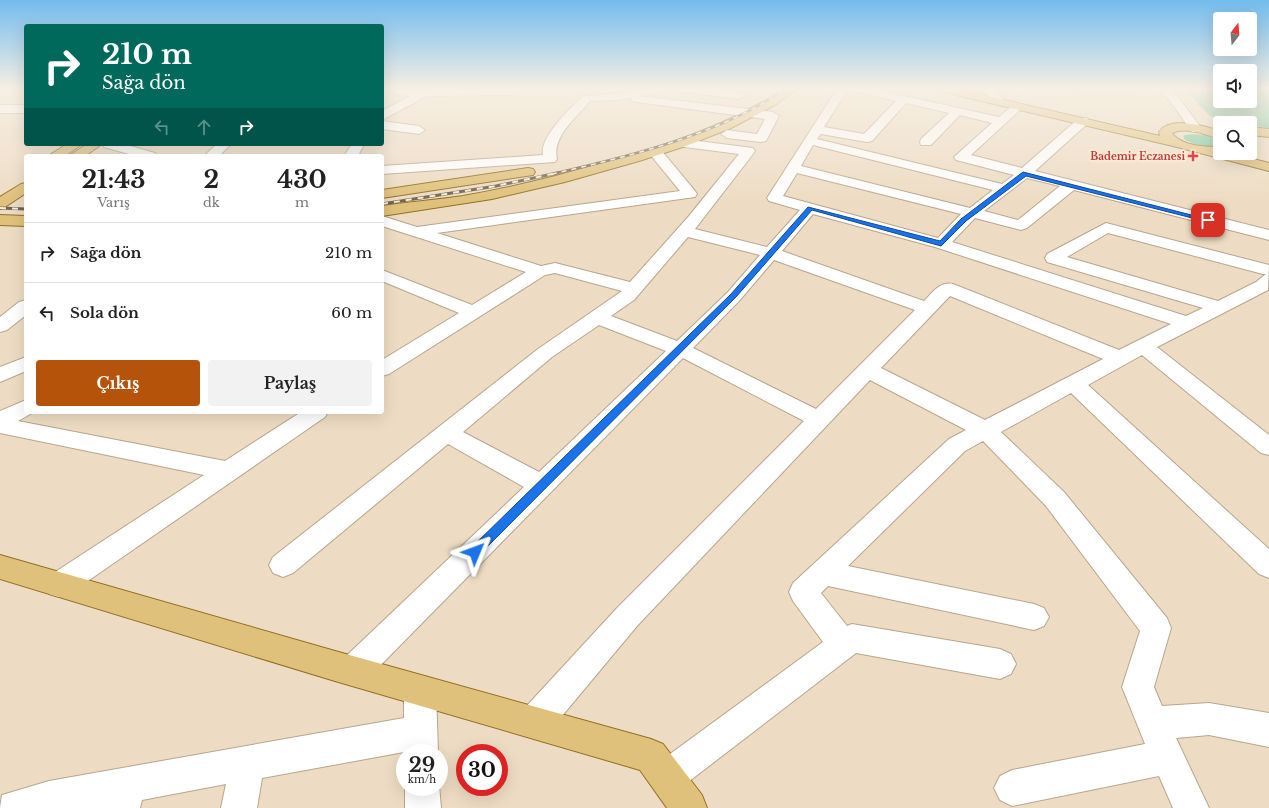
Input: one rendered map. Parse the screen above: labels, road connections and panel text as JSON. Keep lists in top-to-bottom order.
{
  "places": {
    "health": ["Bademir Eczanesi"]
  },
  "north": "top",
  "page": {
    "turn": ["210 m", "Sağa dön"],
    "eta": [
      "21:43",
      "Varış",
      "2",
      "dk",
      "430",
      "m"
    ],
    "list": [
      {
        "name": "Sağa dön",
        "value": "210 m"
      },
      {
        "name": "Sola dön",
        "value": "60 m"
      }
    ],
    "buttons": ["Çıkış", "Paylaş"],
    "speed": "29 km/h",
    "limit": "30"
  }
}
